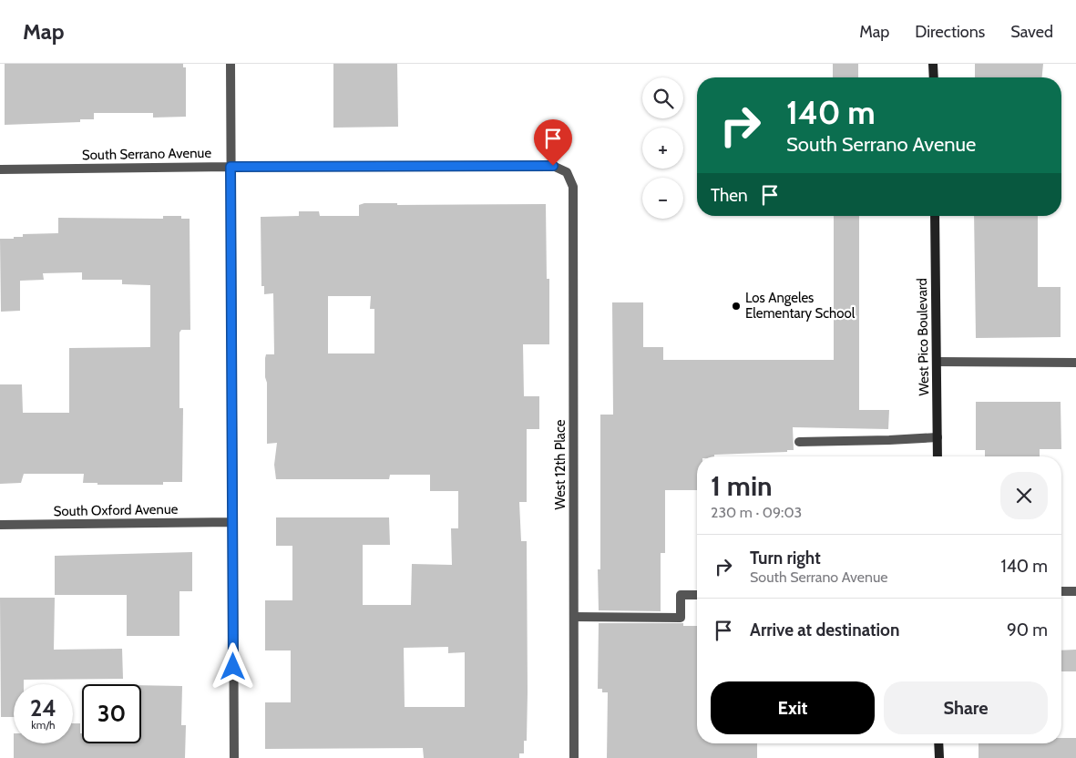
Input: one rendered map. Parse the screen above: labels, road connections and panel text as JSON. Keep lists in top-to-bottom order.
{
  "streets": {
    "main road": ["West Pico Boulevard"],
    "street": ["South Serrano Avenue", "West 12th Place", "South Oxford Avenue"]
  },
  "crossings": [
    ["South Serrano Avenue", "West 12th Place"]
  ],
  "places": ["Los Angeles Elementary School"],
  "page": {
    "header": "Map",
    "nav": ["Map", "Directions", "Saved"],
    "map_buttons": ["+", "−"],
    "turn": ["140 m", "South Serrano Avenue"],
    "then": "Then",
    "heading": ["1 min", "230 m · 09:03"],
    "list": [
      {
        "name": "Turn right",
        "note": "South Serrano Avenue",
        "value": "140 m"
      },
      {
        "name": "Arrive at destination",
        "value": "90 m"
      }
    ],
    "buttons": ["Exit", "Share"],
    "speed": "24 km/h",
    "limit": "30"
  }
}
